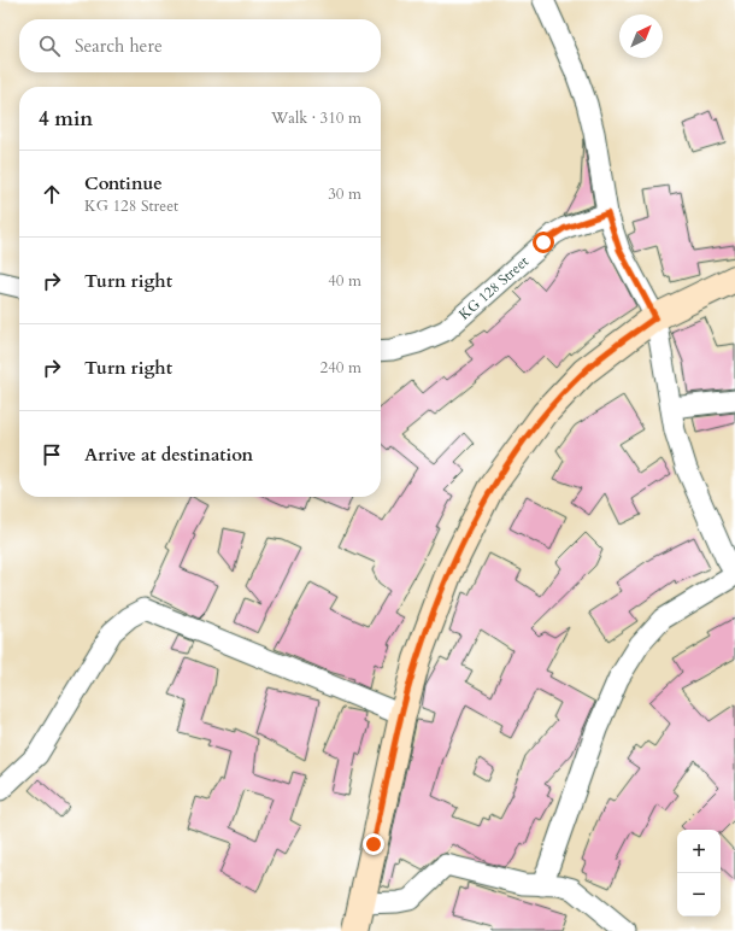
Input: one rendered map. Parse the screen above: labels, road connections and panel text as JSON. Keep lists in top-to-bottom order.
{
  "streets": {
    "street": ["KG 128 Street"]
  },
  "north": "top right",
  "page": {
    "search": "Search here",
    "heading": ["4 min", "Walk · 310 m"],
    "list": [
      ["Continue", "KG 128 Street", "30 m"],
      ["Turn right", "40 m"],
      ["Turn right", "240 m"],
      "Arrive at destination"
    ],
    "map_buttons": ["+", "−"]
  }
}
